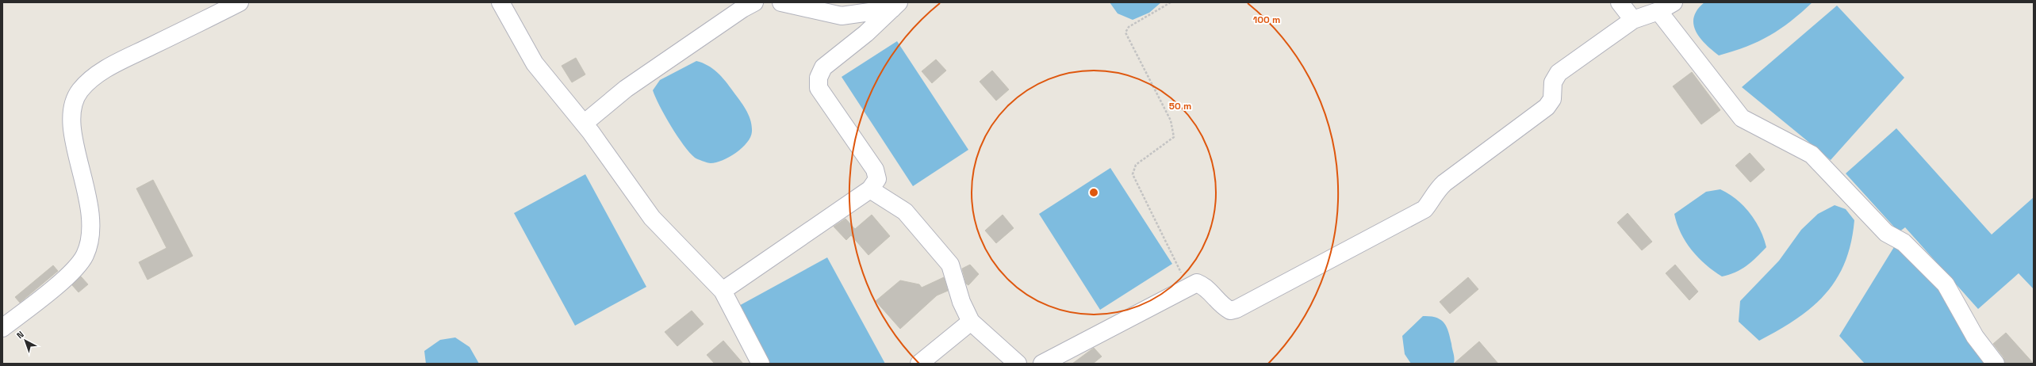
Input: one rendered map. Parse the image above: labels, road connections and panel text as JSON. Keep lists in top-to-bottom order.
{
  "north": "top left",
  "rings": ["100 m", "50 m"]
}
